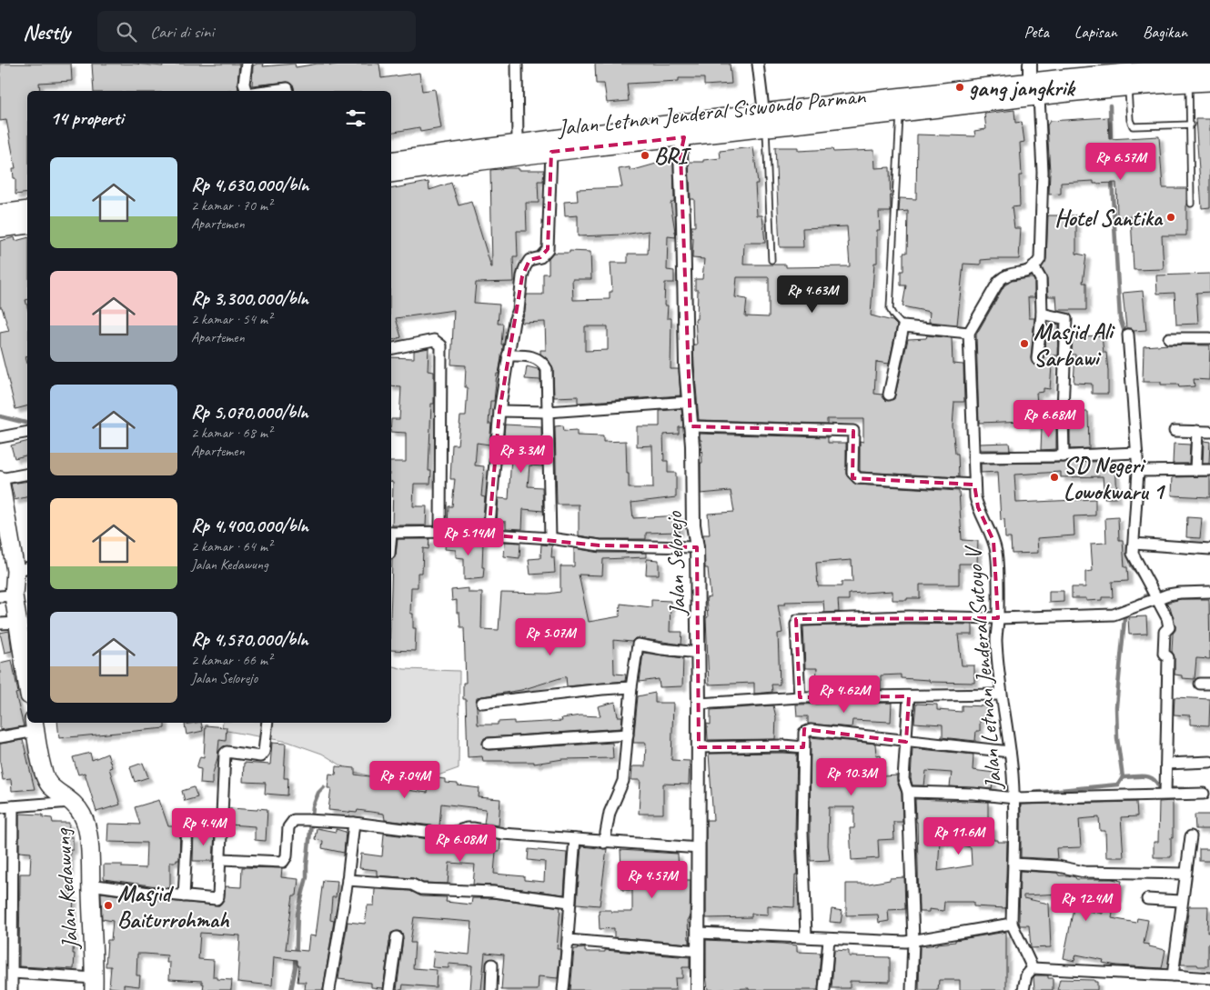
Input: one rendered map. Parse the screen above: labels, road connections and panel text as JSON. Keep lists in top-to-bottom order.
{
  "streets": {
    "main road": ["Jalan Letnan Jenderal Siswondo Parman", "Jalan Kedawung"],
    "street": ["Jalan Selorejo", "Jalan Letnan Jenderal Sutoyo V"]
  },
  "crossings": [
    ["Jalan Letnan Jenderal Siswondo Parman", "Jalan Selorejo"]
  ],
  "places": [
    "gang jangkrik",
    "BRI",
    "Hotel Santika",
    "Masjid Ali Sarbawi",
    "SD Negeri Lowokwaru 1",
    "Masjid Baiturrohmah"
  ],
  "page": {
    "header": "Nestly",
    "search": "Cari di sini",
    "nav": ["Peta", "Lapisan", "Bagikan"],
    "heading": "14 properti",
    "price": [
      "Rp 6.57M",
      "Rp 4.63M",
      "Rp 6.68M",
      "Rp 3.3M",
      "Rp 5.14M",
      "Rp 5.07M",
      "Rp 4.62M",
      "Rp 10.3M",
      "Rp 7.04M",
      "Rp 4.4M",
      "Rp 11.6M",
      "Rp 6.08M",
      "Rp 4.57M",
      "Rp 12.4M"
    ],
    "list": [
      {
        "name": "Rp 4,630,000/bln",
        "note": "2 kamar · 70 m² · Apartemen"
      },
      {
        "name": "Rp 3,300,000/bln",
        "note": "2 kamar · 54 m² · Apartemen"
      },
      {
        "name": "Rp 5,070,000/bln",
        "note": "2 kamar · 68 m² · Apartemen"
      },
      {
        "name": "Rp 4,400,000/bln",
        "note": "2 kamar · 64 m² · Jalan Kedawung"
      },
      {
        "name": "Rp 4,570,000/bln",
        "note": "2 kamar · 66 m² · Jalan Selorejo"
      }
    ]
  }
}
